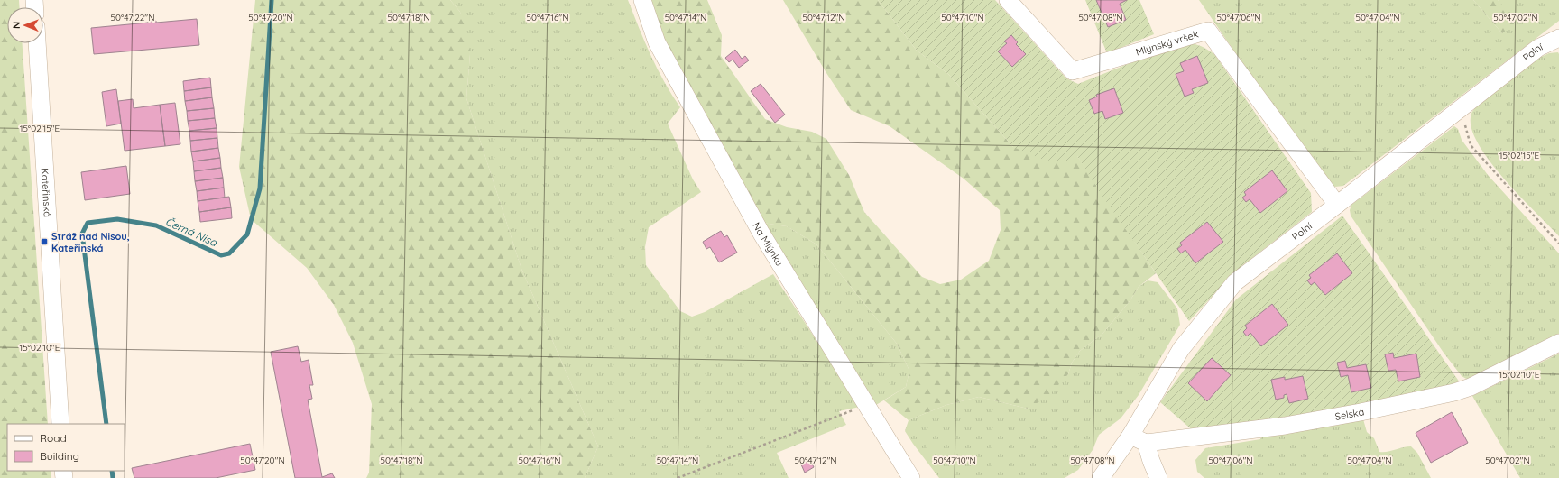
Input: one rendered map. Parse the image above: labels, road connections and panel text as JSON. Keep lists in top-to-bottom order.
{
  "streets": {
    "street": [
      "Mlýnský vršek",
      "Polní",
      "Kateřinská",
      "Na Mlýnku",
      "Selská"
    ]
  },
  "crossings": [
    ["Mlýnský vršek", "Polní"]
  ],
  "water": ["Černá Nisa"],
  "places": {
    "transit": ["Stráž nad Nisou, Kateřinská"]
  },
  "legend": ["Road", "Building"],
  "north": "left",
  "coordinates": [
    "50°47'22\"N",
    "50°47'20\"N",
    "50°47'18\"N",
    "50°47'16\"N",
    "50°47'14\"N",
    "50°47'12\"N",
    "50°47'10\"N",
    "50°47'08\"N",
    "50°47'06\"N",
    "50°47'04\"N",
    "50°47'02\"N",
    "15°02'15\"E",
    "15°02'10\"E"
  ]
}
